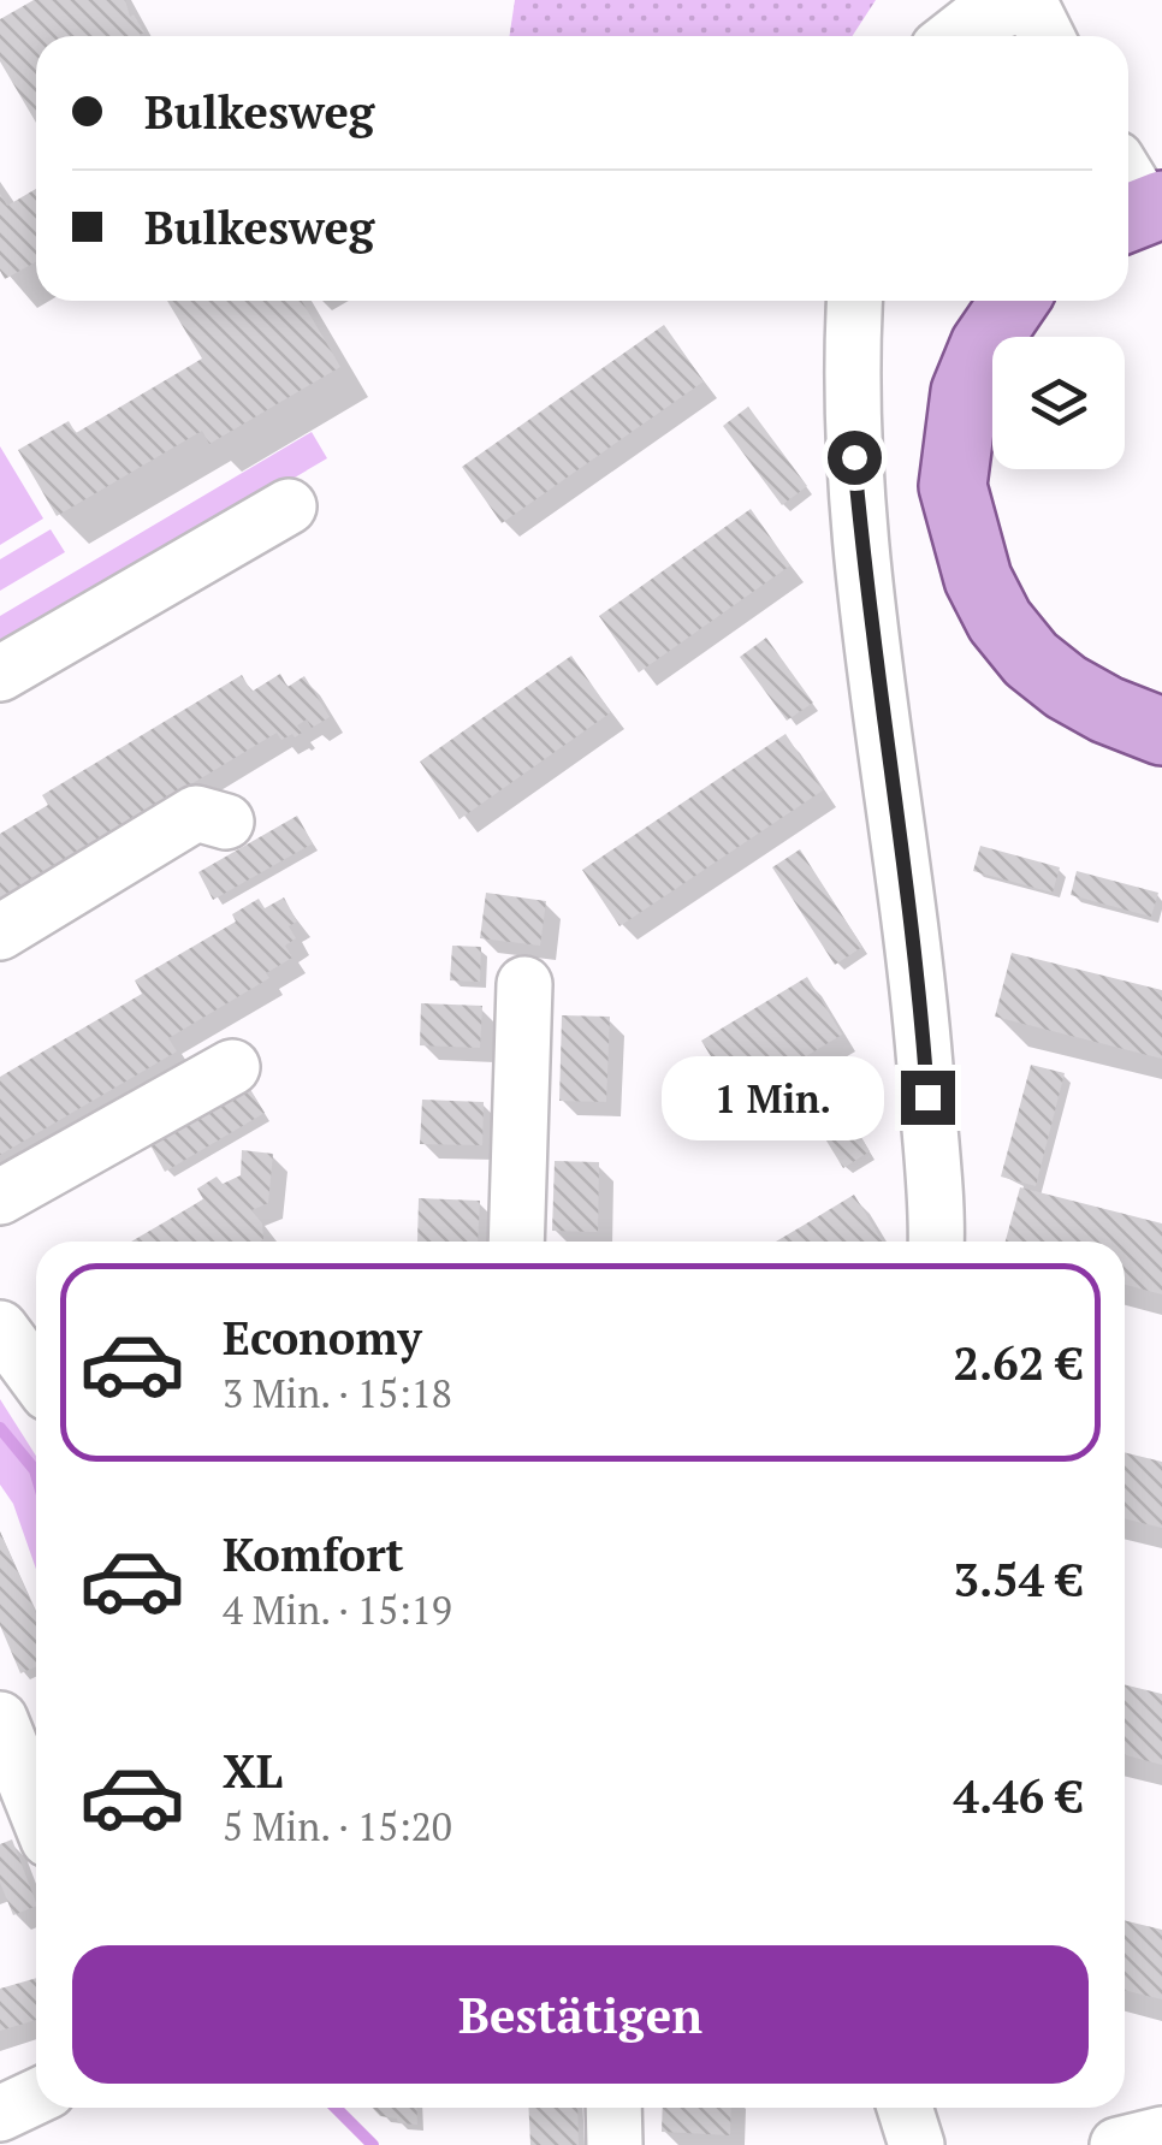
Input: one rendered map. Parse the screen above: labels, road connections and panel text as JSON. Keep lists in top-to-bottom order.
{
  "page": {
    "banner": ["Bulkesweg", "Bulkesweg"],
    "bubble": "1 Min.",
    "list": [
      {
        "name": "Economy",
        "note": "3 Min. · 15:18",
        "value": "2.62 €"
      },
      {
        "name": "Komfort",
        "note": "4 Min. · 15:19",
        "value": "3.54 €"
      },
      {
        "name": "XL",
        "note": "5 Min. · 15:20",
        "value": "4.46 €"
      }
    ],
    "buttons": "Bestätigen"
  }
}
